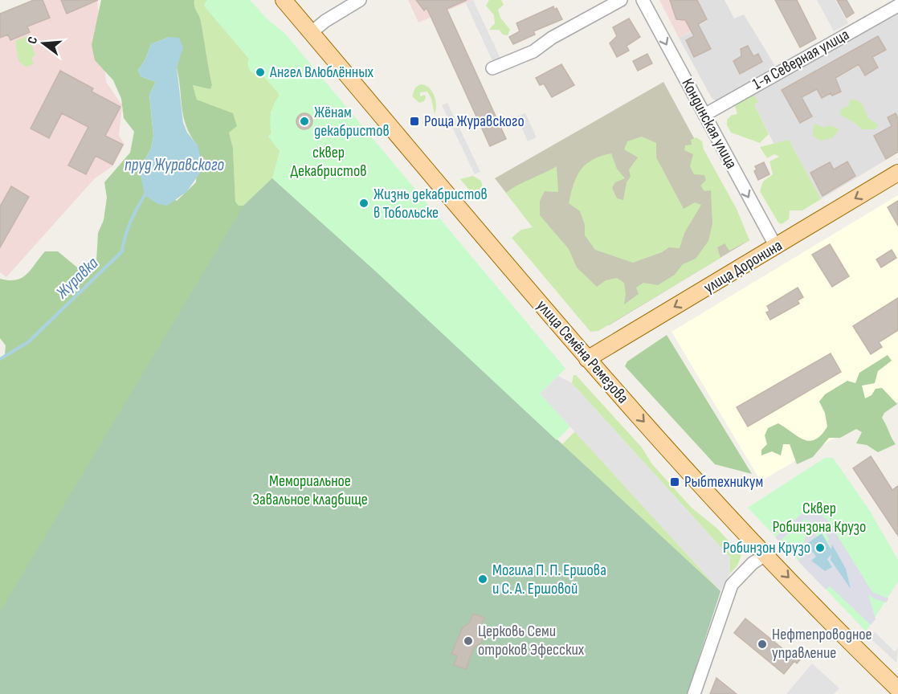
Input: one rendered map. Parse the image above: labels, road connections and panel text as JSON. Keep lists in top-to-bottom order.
{
  "streets": {
    "main road": ["улица Доронина", "улица Семёна Ремезова"],
    "street": ["1-я Северная улица", "Кондинская улица"]
  },
  "crossings": [
    ["1-я Северная улица", "Кондинская улица"],
    ["Кондинская улица", "улица Доронина"],
    ["улица Доронина", "улица Семёна Ремезова"]
  ],
  "one_way": ["Кондинская улица", "улица Доронина", "улица Семёна Ремезова"],
  "water": ["пруд Журавского", "Журавка"],
  "parks": ["сквер Декабристов", "Мемориальное Завальное кладбище", "Сквер Робинзона Крузо"],
  "places": {
    "other": [
      "Ангел Влюблённых",
      "Жёнам декабристов",
      "Жизнь декабристов в Тобольске",
      "Робинзон Крузо",
      "Могила П. П. Ершова и С. А. Ершовой",
      "Церковь Семи отроков Эфесских",
      "Нефтепроводное управление"
    ],
    "transit": ["Роща Журавского", "Рыбтехникум"]
  },
  "north": "left"
}
